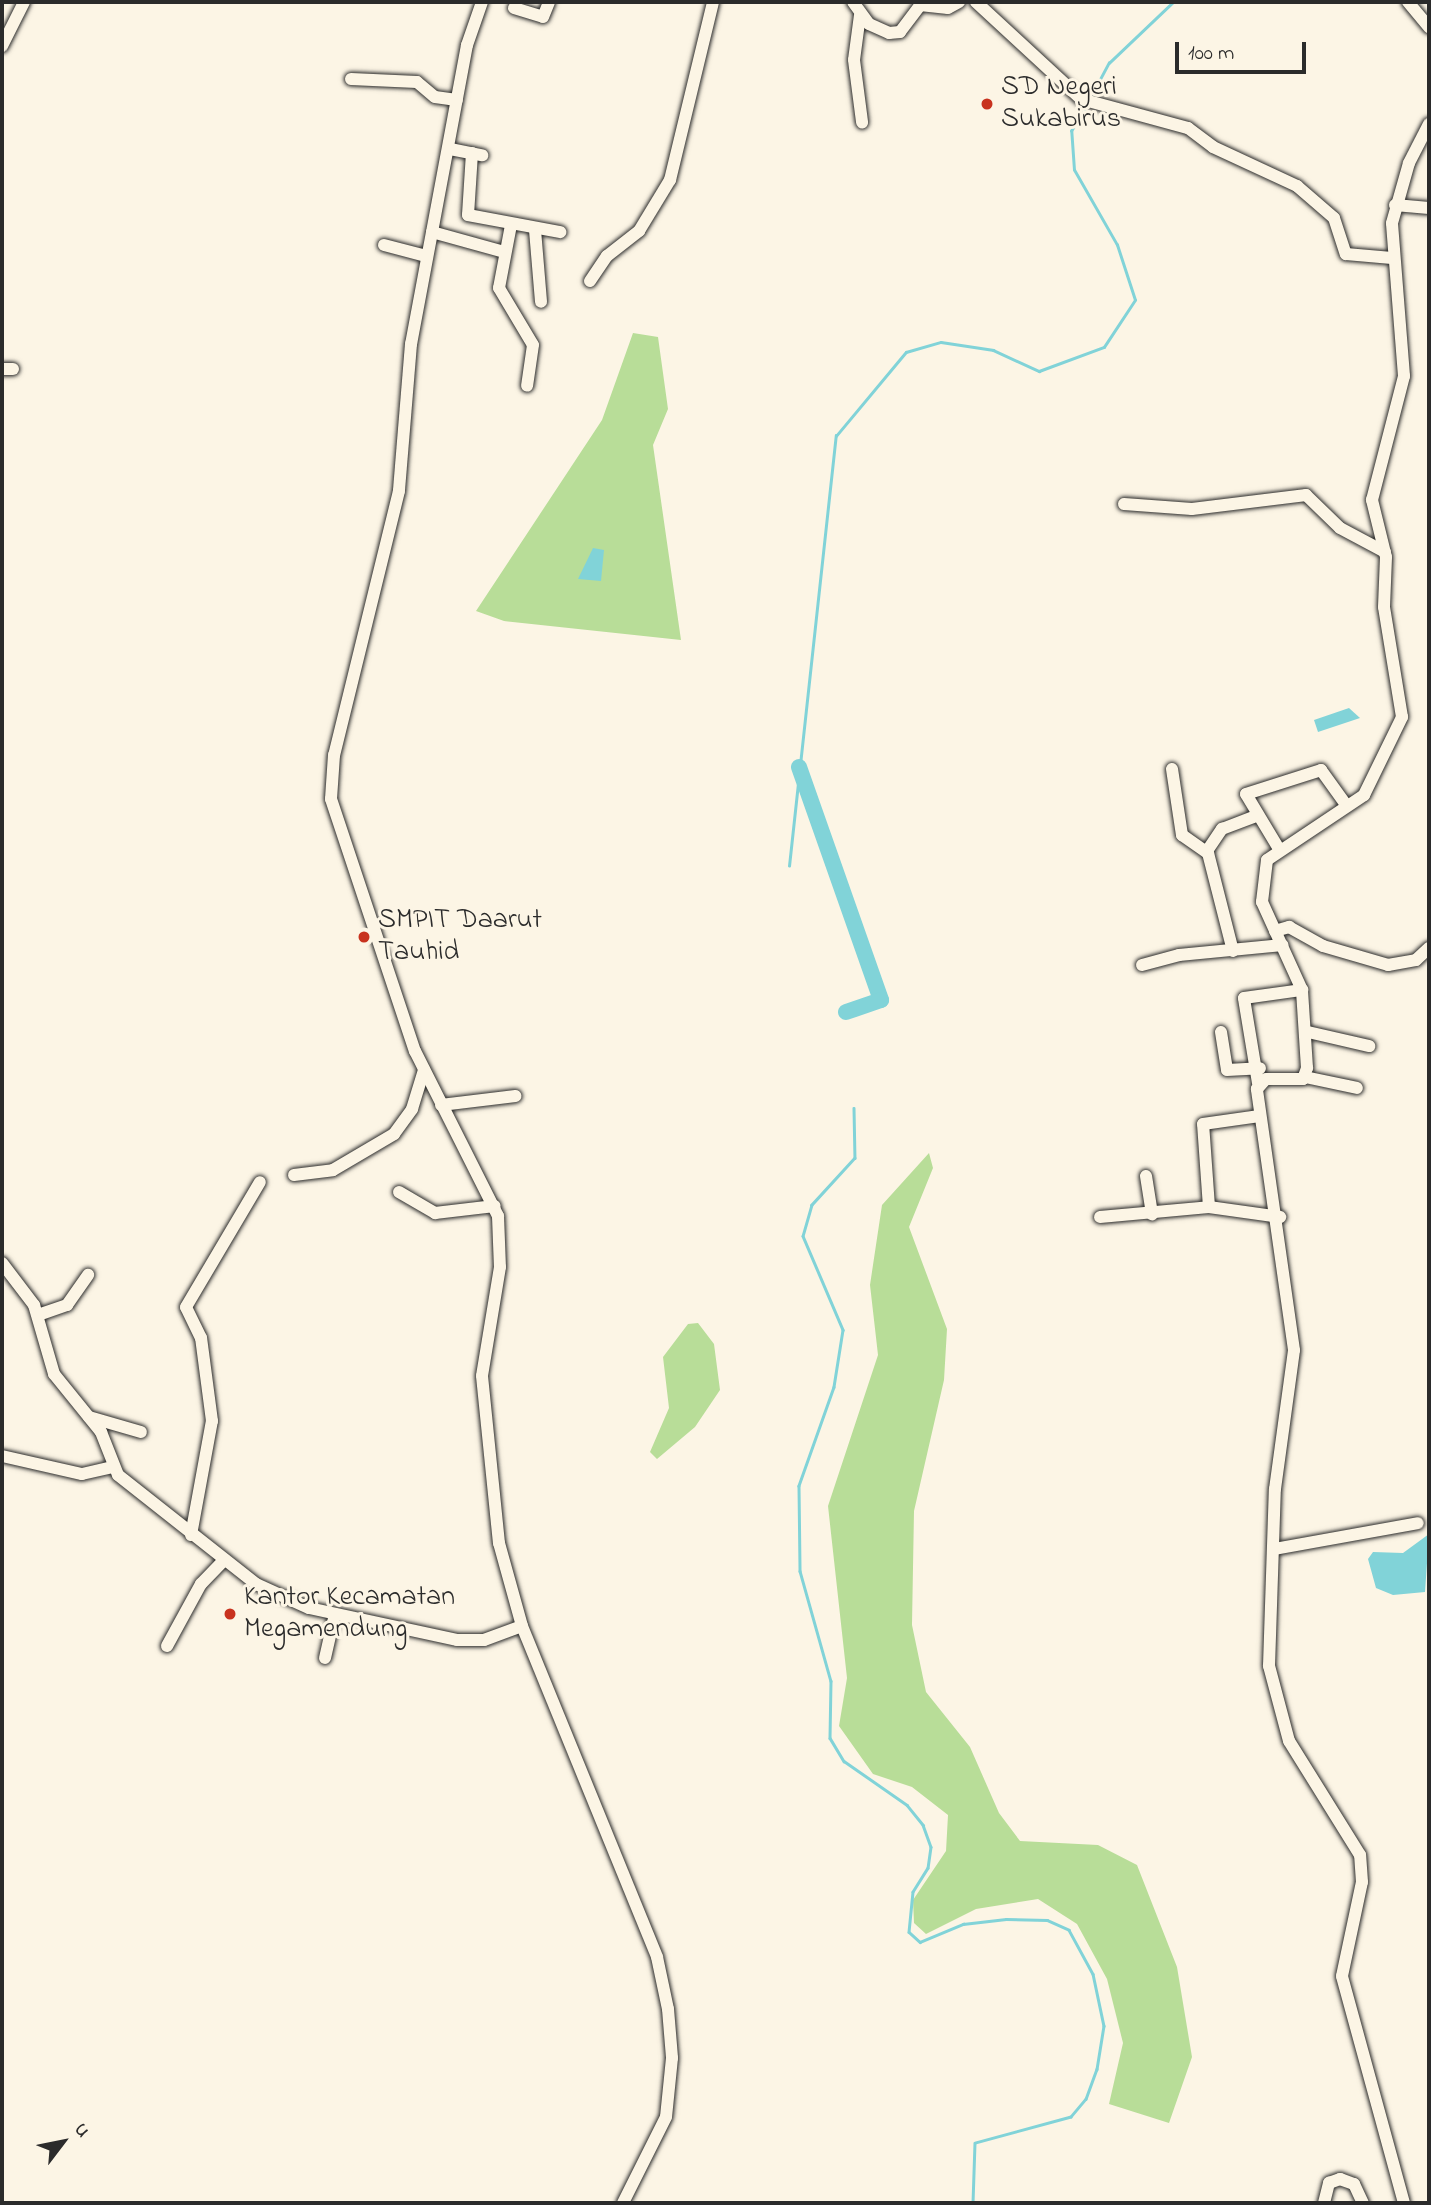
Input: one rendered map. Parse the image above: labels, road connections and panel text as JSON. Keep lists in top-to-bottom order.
{
  "places": ["SD Negeri Sukabirus", "SMPIT Daarut Tauhid", "Kantor Kecamatan Megamendung"],
  "scale_bar": "100 m",
  "north": "top right"
}
